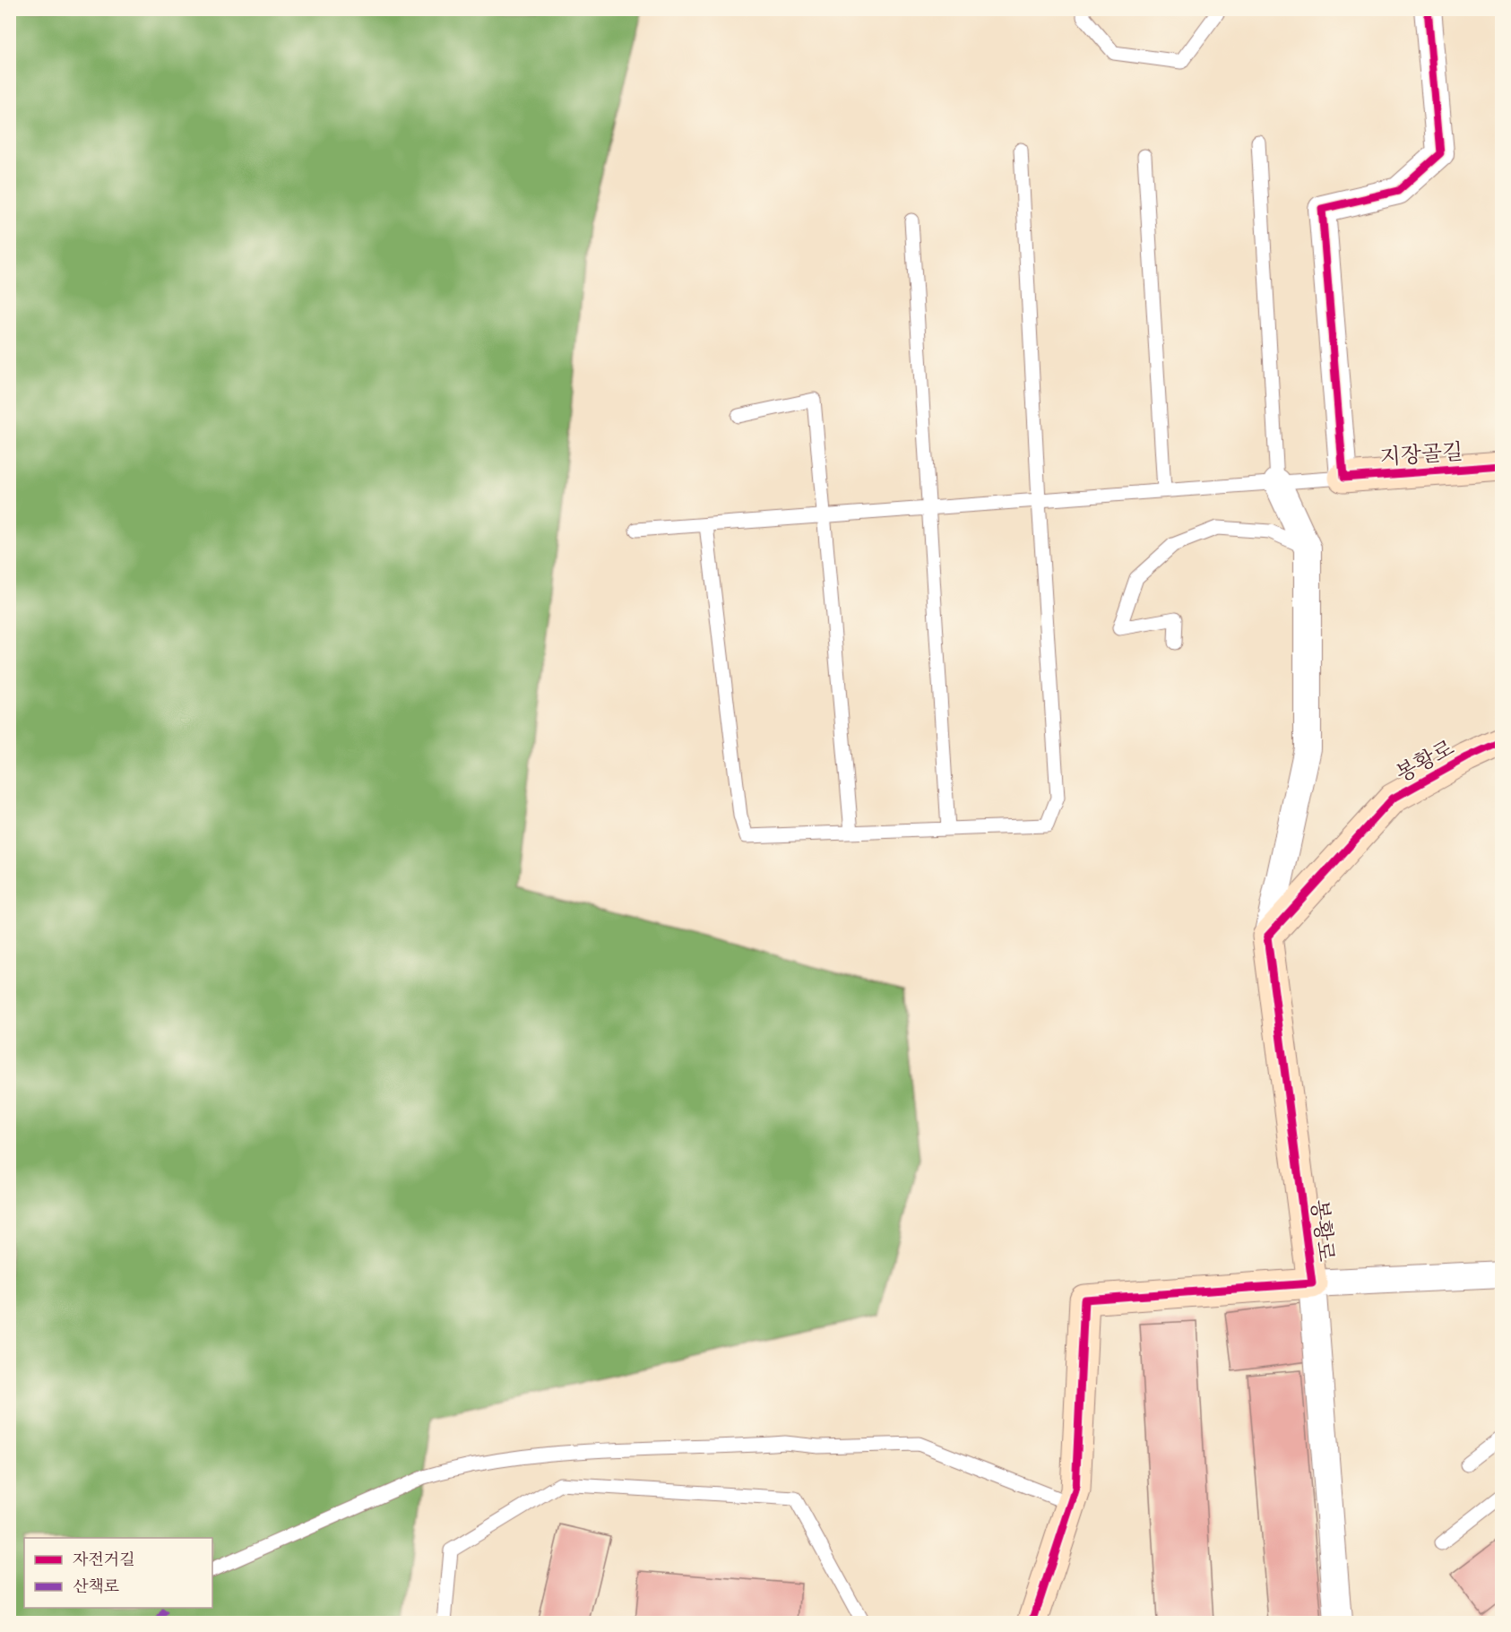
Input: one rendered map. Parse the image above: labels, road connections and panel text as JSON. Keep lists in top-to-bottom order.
{
  "streets": {
    "street": ["지장골길", "봉황로"]
  },
  "legend": ["자전거길", "산책로"]
}
